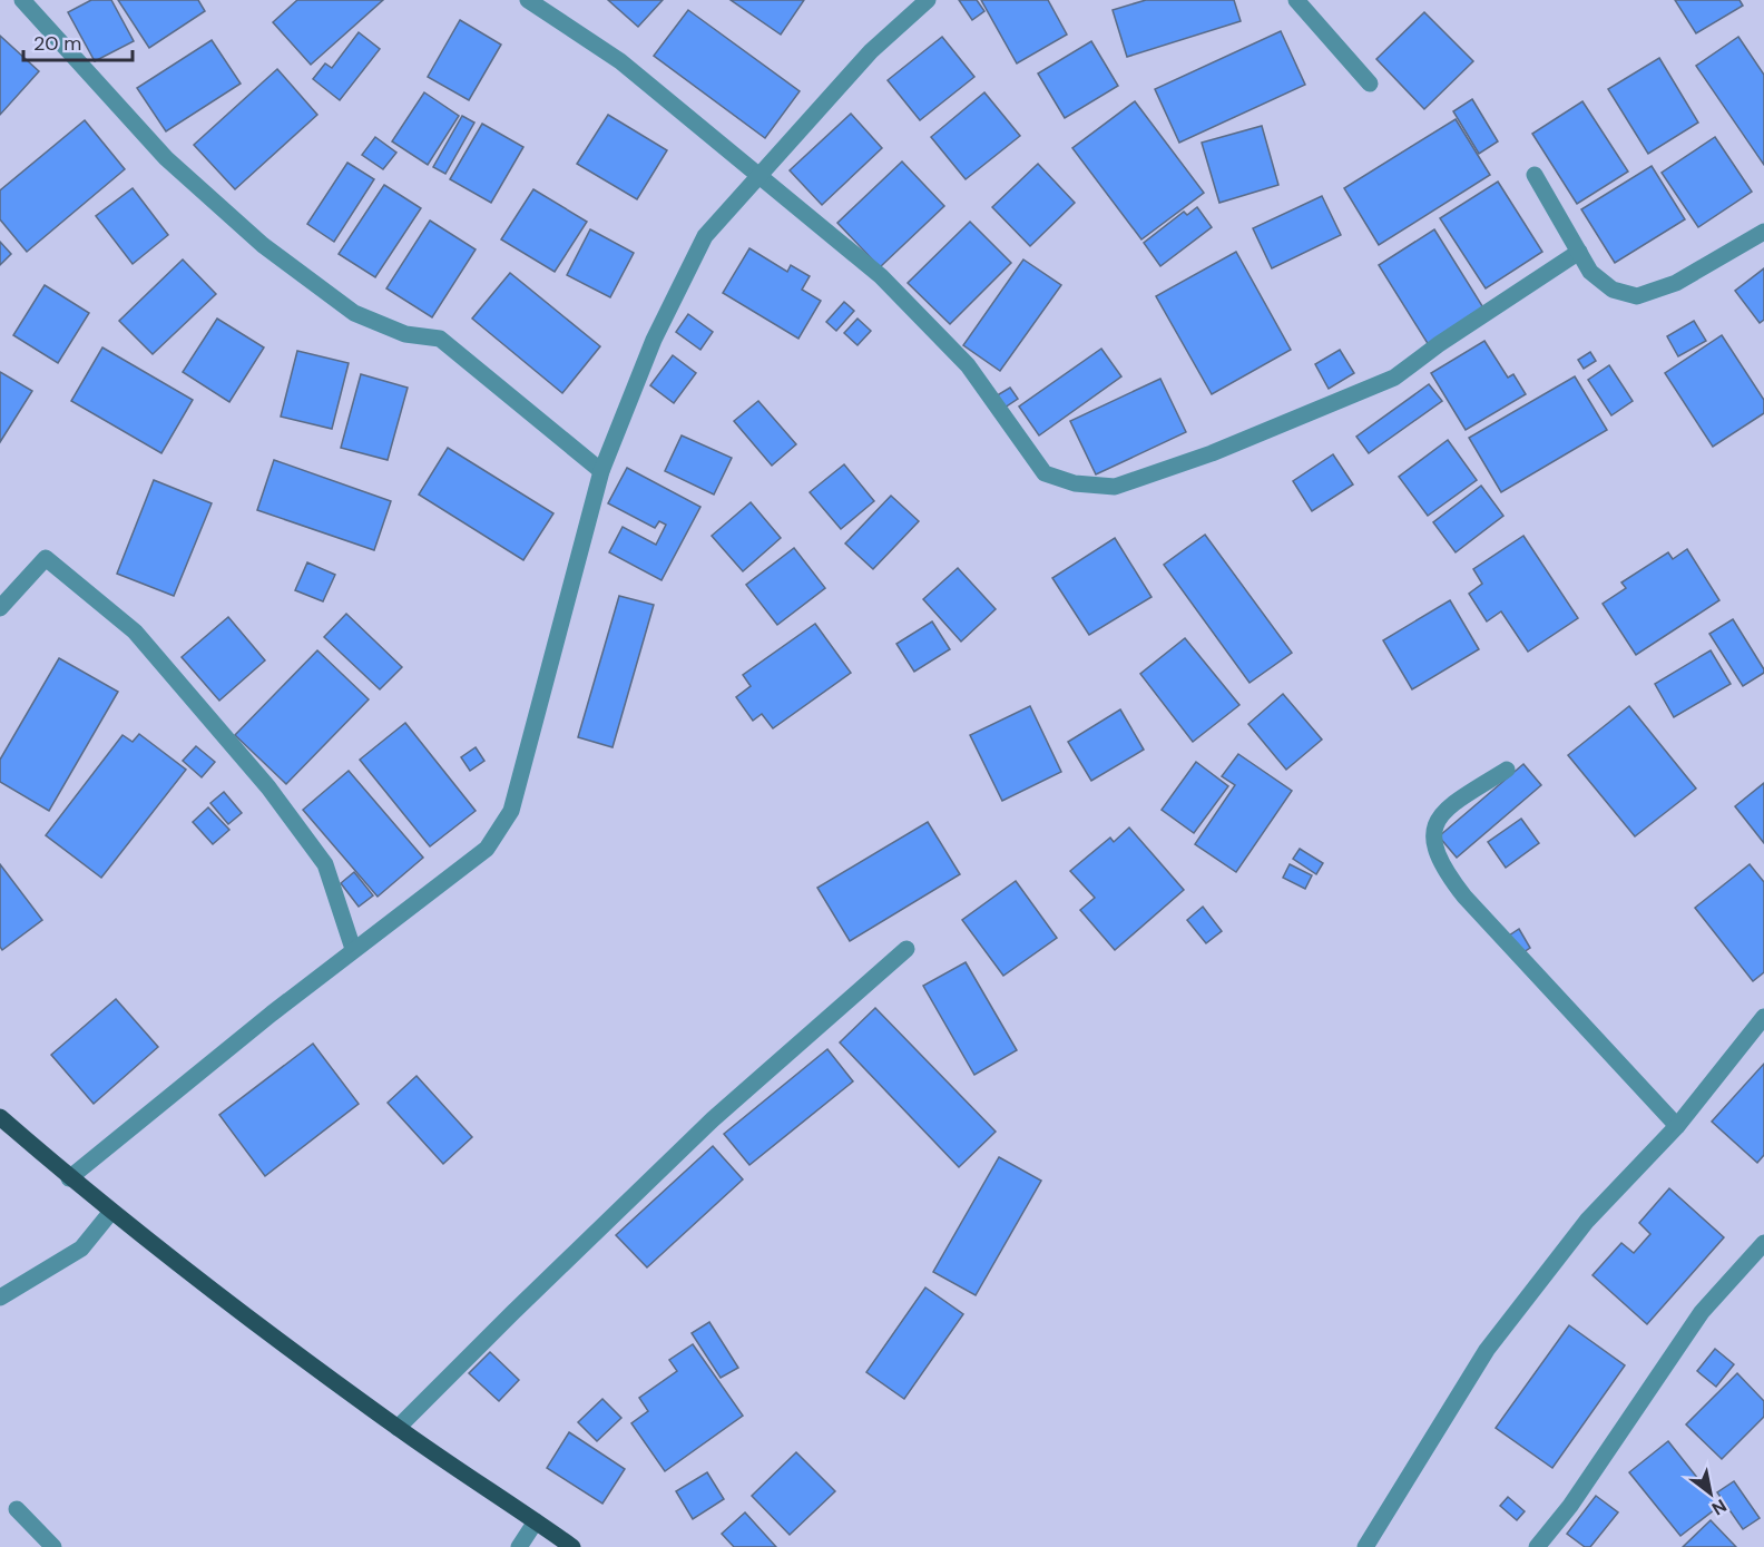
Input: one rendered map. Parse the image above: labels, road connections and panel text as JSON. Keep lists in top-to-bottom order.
{
  "scale_bar": "20 m",
  "north": "bottom right"
}
